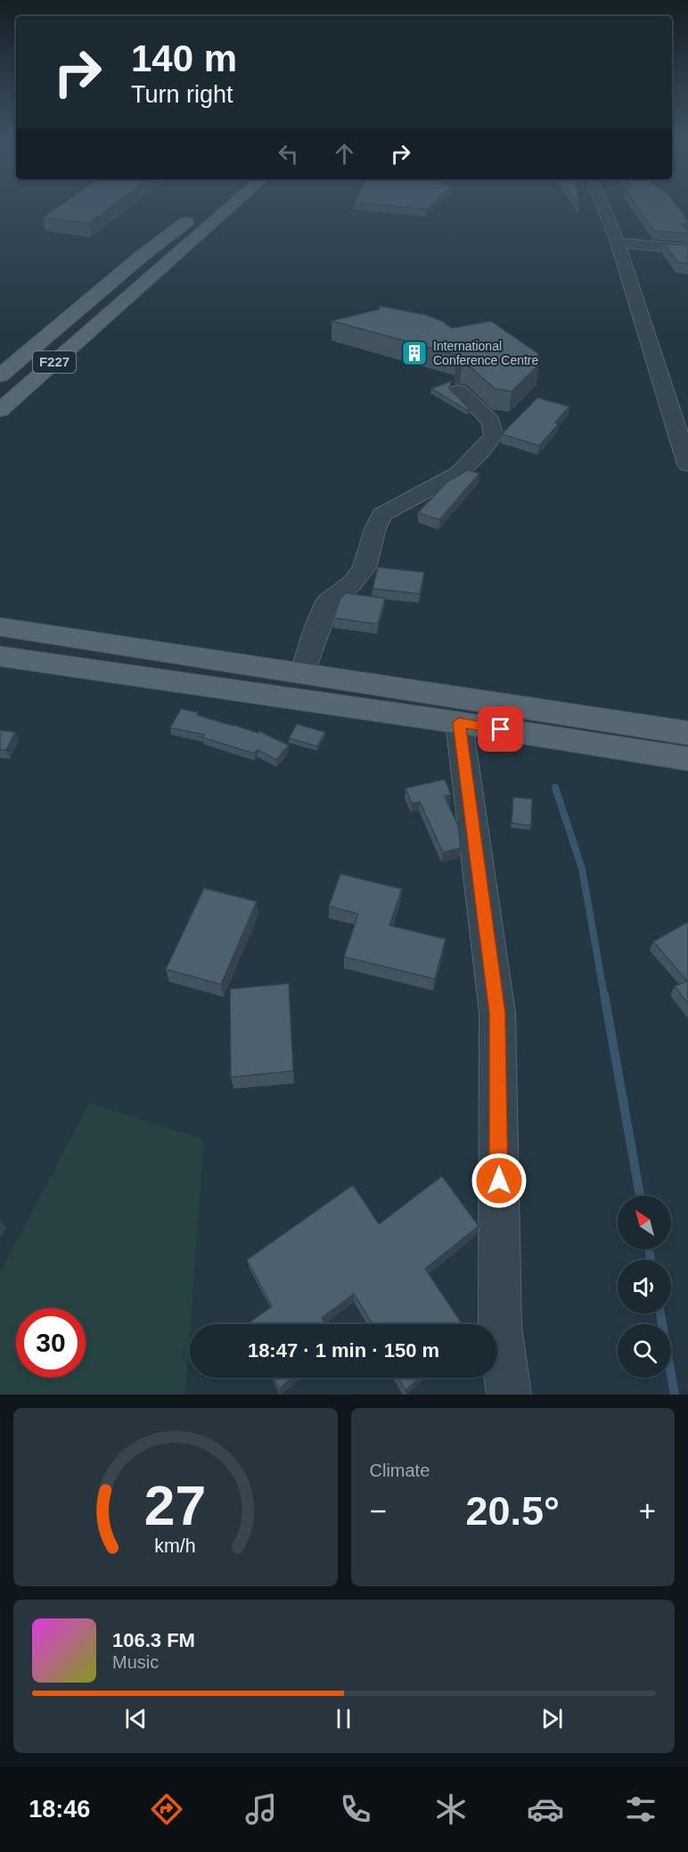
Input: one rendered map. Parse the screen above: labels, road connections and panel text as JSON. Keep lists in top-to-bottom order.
{
  "streets": {
    "main road": ["F227"]
  },
  "places": {
    "building": ["International Conference Centre"]
  },
  "north": "top left",
  "page": {
    "turn": ["140 m", "Turn right"],
    "limit": "30",
    "trip": "18:47 · 1 min · 150 m",
    "tile": "Climate",
    "heat": ["−", "20.5°", "+"],
    "song": ["106.3 FM", "Music"],
    "tabs": "18:46",
    "gauge": ["27", "km/h"]
  }
}
